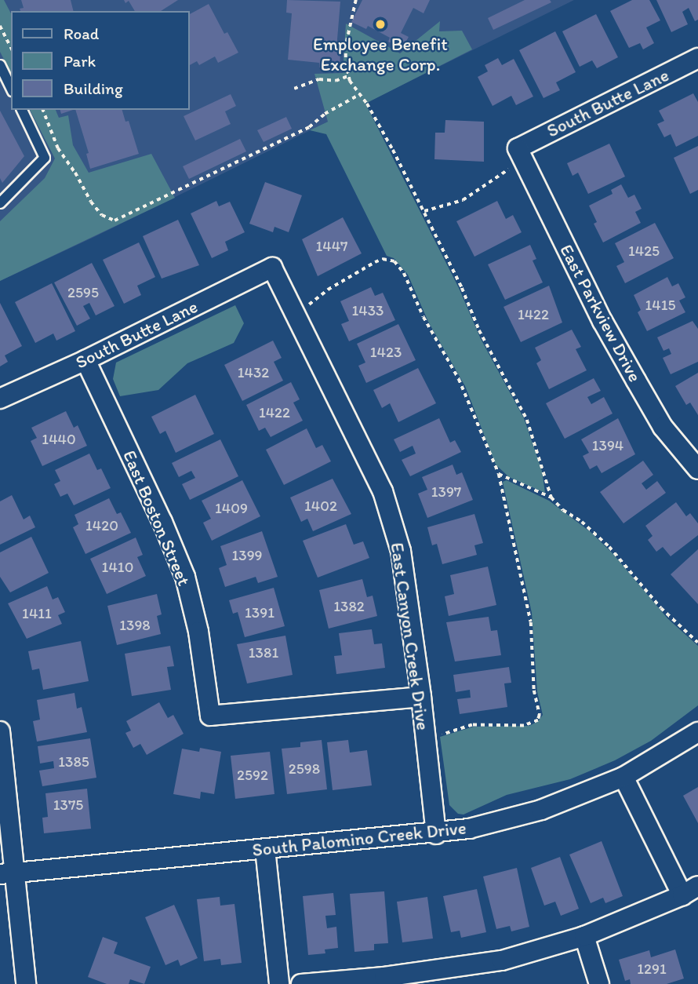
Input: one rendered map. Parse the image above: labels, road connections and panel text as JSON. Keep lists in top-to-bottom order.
{
  "streets": {
    "street": [
      "South Butte Lane",
      "East Parkview Drive",
      "East Boston Street",
      "East Canyon Creek Drive",
      "South Palomino Creek Drive"
    ]
  },
  "crossings": [
    ["South Butte Lane", "East Parkview Drive"],
    ["South Butte Lane", "East Boston Street"],
    ["South Butte Lane", "East Canyon Creek Drive"],
    ["East Boston Street", "East Canyon Creek Drive"],
    ["East Canyon Creek Drive", "South Palomino Creek Drive"]
  ],
  "places": ["Employee Benefit Exchange Corp."],
  "house_numbers": [
    "1447",
    "1425",
    "2595",
    "1415",
    "1433",
    "1422",
    "1423",
    "1432",
    "1422",
    "1440",
    "1394",
    "1397",
    "1402",
    "1409",
    "1420",
    "1399",
    "1410",
    "1382",
    "1391",
    "1411",
    "1398",
    "1381",
    "1385",
    "2598",
    "2592",
    "1375",
    "1291"
  ],
  "legend": ["Road", "Park", "Building"]
}
